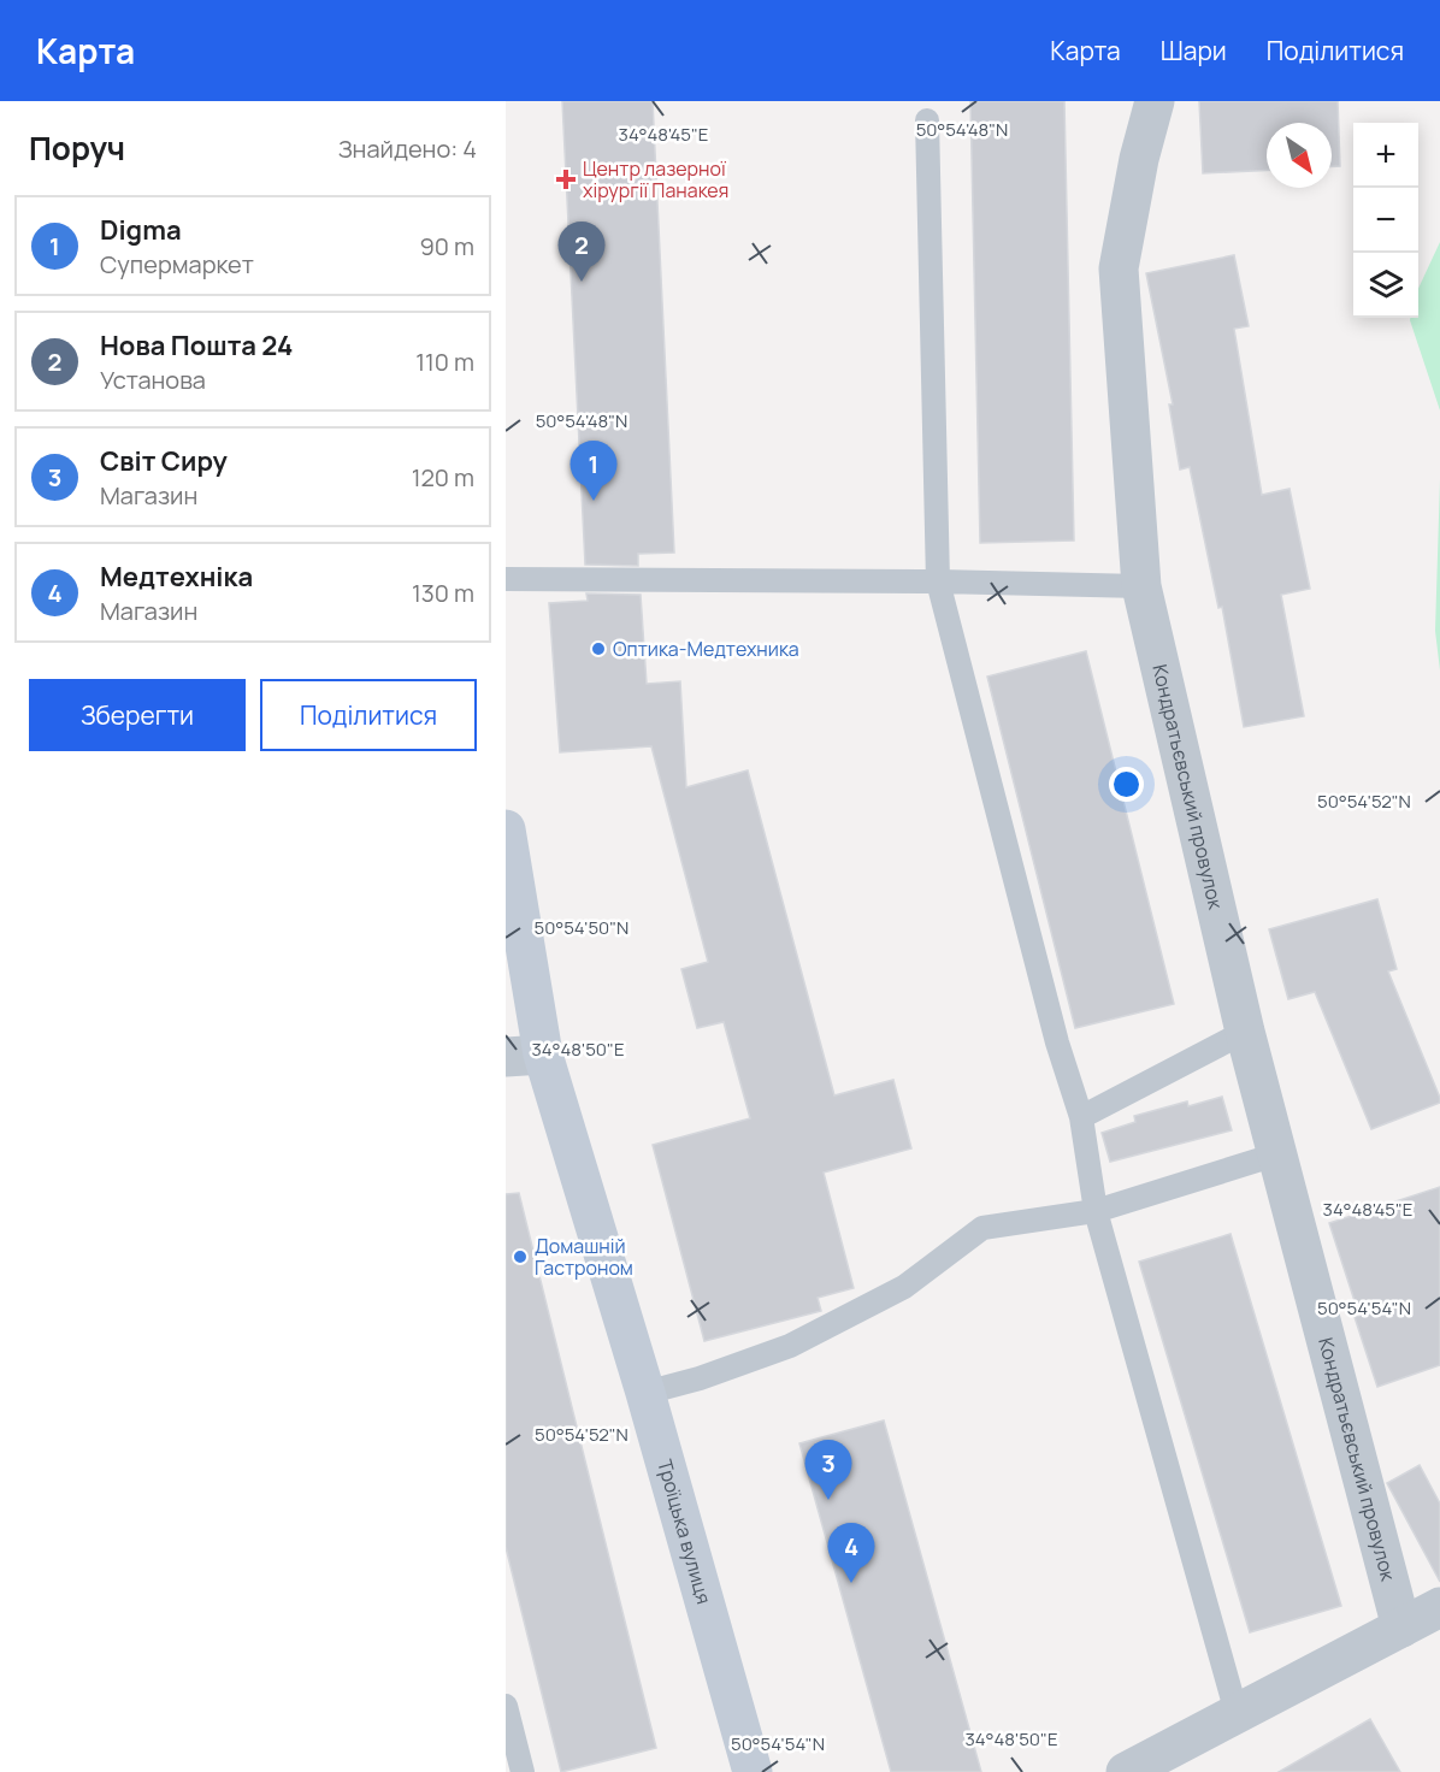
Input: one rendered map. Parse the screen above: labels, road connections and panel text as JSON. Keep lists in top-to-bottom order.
{
  "streets": {
    "main road": ["Троїцька вулиця"],
    "street": ["Кондратьєвський провулок"]
  },
  "places": {
    "health": ["Центр лазерної хірургії Панакея"],
    "other": ["Оптика-Медтехника", "Домашній Гастроном"]
  },
  "north": "bottom right",
  "page": {
    "header": "Карта",
    "nav": ["Карта", "Шари", "Поділитися"],
    "heading": ["Поруч", "Знайдено: 4"],
    "map_buttons": ["+", "−"],
    "list": [
      {
        "mark": "1",
        "name": "Digma",
        "note": "Супермаркет",
        "value": "90 m"
      },
      {
        "mark": "2",
        "name": "Нова Пошта 24",
        "note": "Установа",
        "value": "110 m"
      },
      {
        "mark": "3",
        "name": "Світ Сиру",
        "note": "Магазин",
        "value": "120 m"
      },
      {
        "mark": "4",
        "name": "Медтехніка",
        "note": "Магазин",
        "value": "130 m"
      }
    ],
    "pins": [
      "2",
      "1",
      "3",
      "4"
    ],
    "buttons": ["Зберегти", "Поділитися"]
  },
  "coordinates": [
    "50°54'48\"N",
    "34°48'45\"E",
    "50°54'52\"N",
    "50°54'50\"N",
    "34°48'50\"E",
    "50°54'54\"N"
  ]
}
